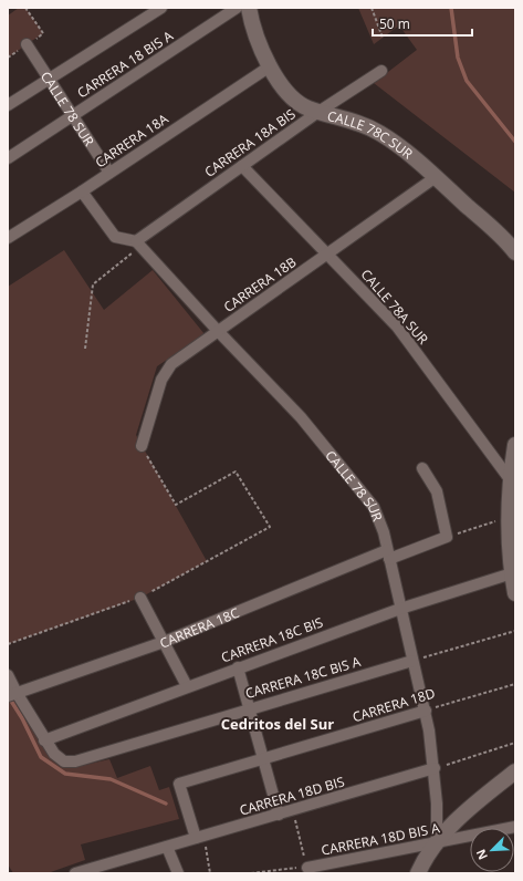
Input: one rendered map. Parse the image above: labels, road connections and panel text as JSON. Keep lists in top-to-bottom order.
{
  "streets": {
    "street": [
      "CARRERA 18 BIS A",
      "CALLE 78 SUR",
      "CALLE 78C SUR",
      "CARRERA 18A",
      "CARRERA 18A BIS",
      "CARRERA 18B",
      "CALLE 78A SUR",
      "CARRERA 18C",
      "CARRERA 18C BIS",
      "CARRERA 18C BIS A",
      "CARRERA 18D",
      "CARRERA 18D BIS",
      "CARRERA 18D BIS A"
    ]
  },
  "crossings": [
    ["CARRERA 18 BIS A", "CALLE 78 SUR"],
    ["CALLE 78 SUR", "CARRERA 18A"],
    ["CALLE 78 SUR", "CARRERA 18A BIS"],
    ["CALLE 78 SUR", "CARRERA 18B"],
    ["CALLE 78 SUR", "CARRERA 18C"],
    ["CALLE 78 SUR", "CARRERA 18C BIS"],
    ["CALLE 78 SUR", "CARRERA 18C BIS A"],
    ["CALLE 78 SUR", "CARRERA 18D"],
    ["CALLE 78 SUR", "CARRERA 18D BIS"],
    ["CALLE 78 SUR", "CARRERA 18D BIS A"],
    ["CALLE 78C SUR", "CARRERA 18A"],
    ["CALLE 78C SUR", "CARRERA 18A BIS"],
    ["CALLE 78C SUR", "CARRERA 18B"],
    ["CARRERA 18A BIS", "CALLE 78A SUR"],
    ["CARRERA 18B", "CALLE 78A SUR"],
    ["CARRERA 18C BIS", "CARRERA 18C BIS A"],
    ["CARRERA 18D", "CARRERA 18D BIS"]
  ],
  "districts": ["Cedritos del Sur"],
  "scale_bar": "50 m",
  "north": "bottom left"
}
